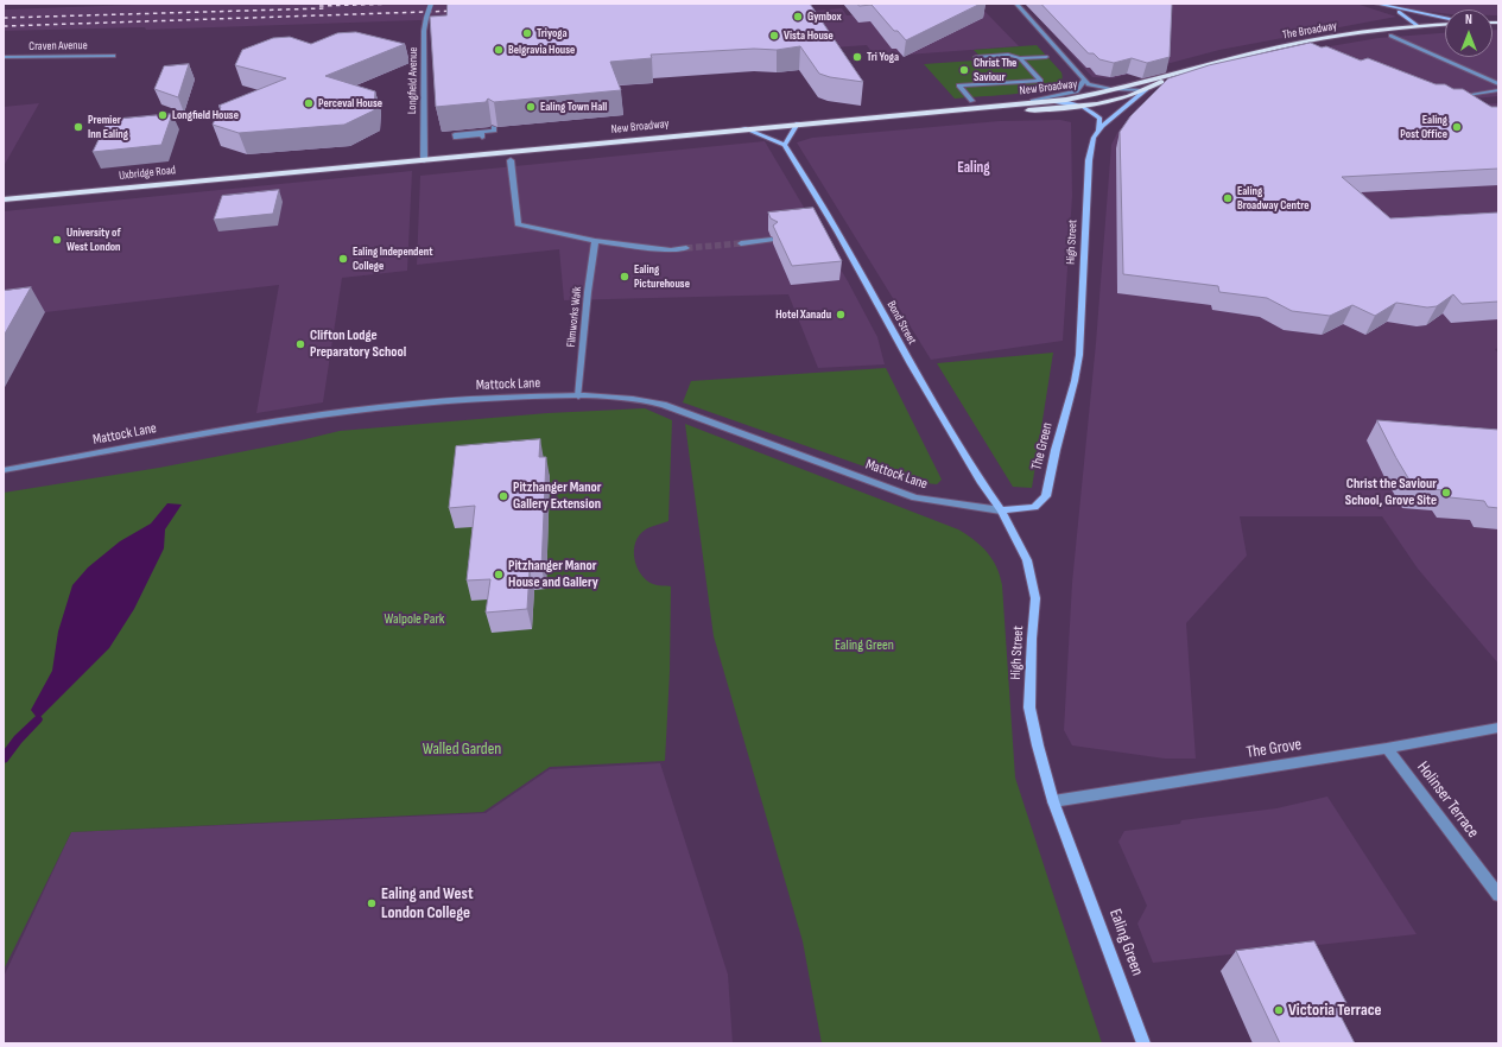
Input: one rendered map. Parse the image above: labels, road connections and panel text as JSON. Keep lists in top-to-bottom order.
{
  "streets": {
    "main road": [
      "The Broadway",
      "New Broadway",
      "Uxbridge Road",
      "High Street",
      "Bond Street",
      "The Green",
      "Ealing Green"
    ],
    "street": [
      "Craven Avenue",
      "Longfield Avenue",
      "Filmworks Walk",
      "Mattock Lane",
      "The Grove",
      "Holinser Terrace"
    ]
  },
  "crossings": [
    ["The Broadway", "New Broadway"],
    ["The Broadway", "High Street"],
    ["Longfield Avenue", "New Broadway"],
    ["New Broadway", "Uxbridge Road"],
    ["High Street", "Bond Street"],
    ["High Street", "Mattock Lane"],
    ["High Street", "The Green"],
    ["High Street", "The Grove"],
    ["High Street", "Ealing Green"],
    ["Filmworks Walk", "Mattock Lane"],
    ["Bond Street", "Mattock Lane"],
    ["Bond Street", "The Green"],
    ["Mattock Lane", "The Green"],
    ["The Grove", "Holinser Terrace"],
    ["The Grove", "Ealing Green"]
  ],
  "districts": ["Ealing"],
  "parks": ["Walpole Park", "Ealing Green", "Walled Garden"],
  "places": [
    "Gymbox",
    "Triyoga",
    "Vista House",
    "Belgravia House",
    "Tri Yoga",
    "Christ The Saviour",
    "Perceval House",
    "Ealing Town Hall",
    "Longfield House",
    "Premier Inn Ealing",
    "Ealing Post Office",
    "Ealing Broadway Centre",
    "University of West London",
    "Ealing Independent College",
    "Ealing Picturehouse",
    "Hotel Xanadu",
    "Clifton Lodge Preparatory School",
    "Christ the Saviour School, Grove Site",
    "Pitzhanger Manor Gallery Extension",
    "Pitzhanger Manor House and Gallery",
    "Ealing and West London College",
    "Victoria Terrace"
  ],
  "north": "top"
}
